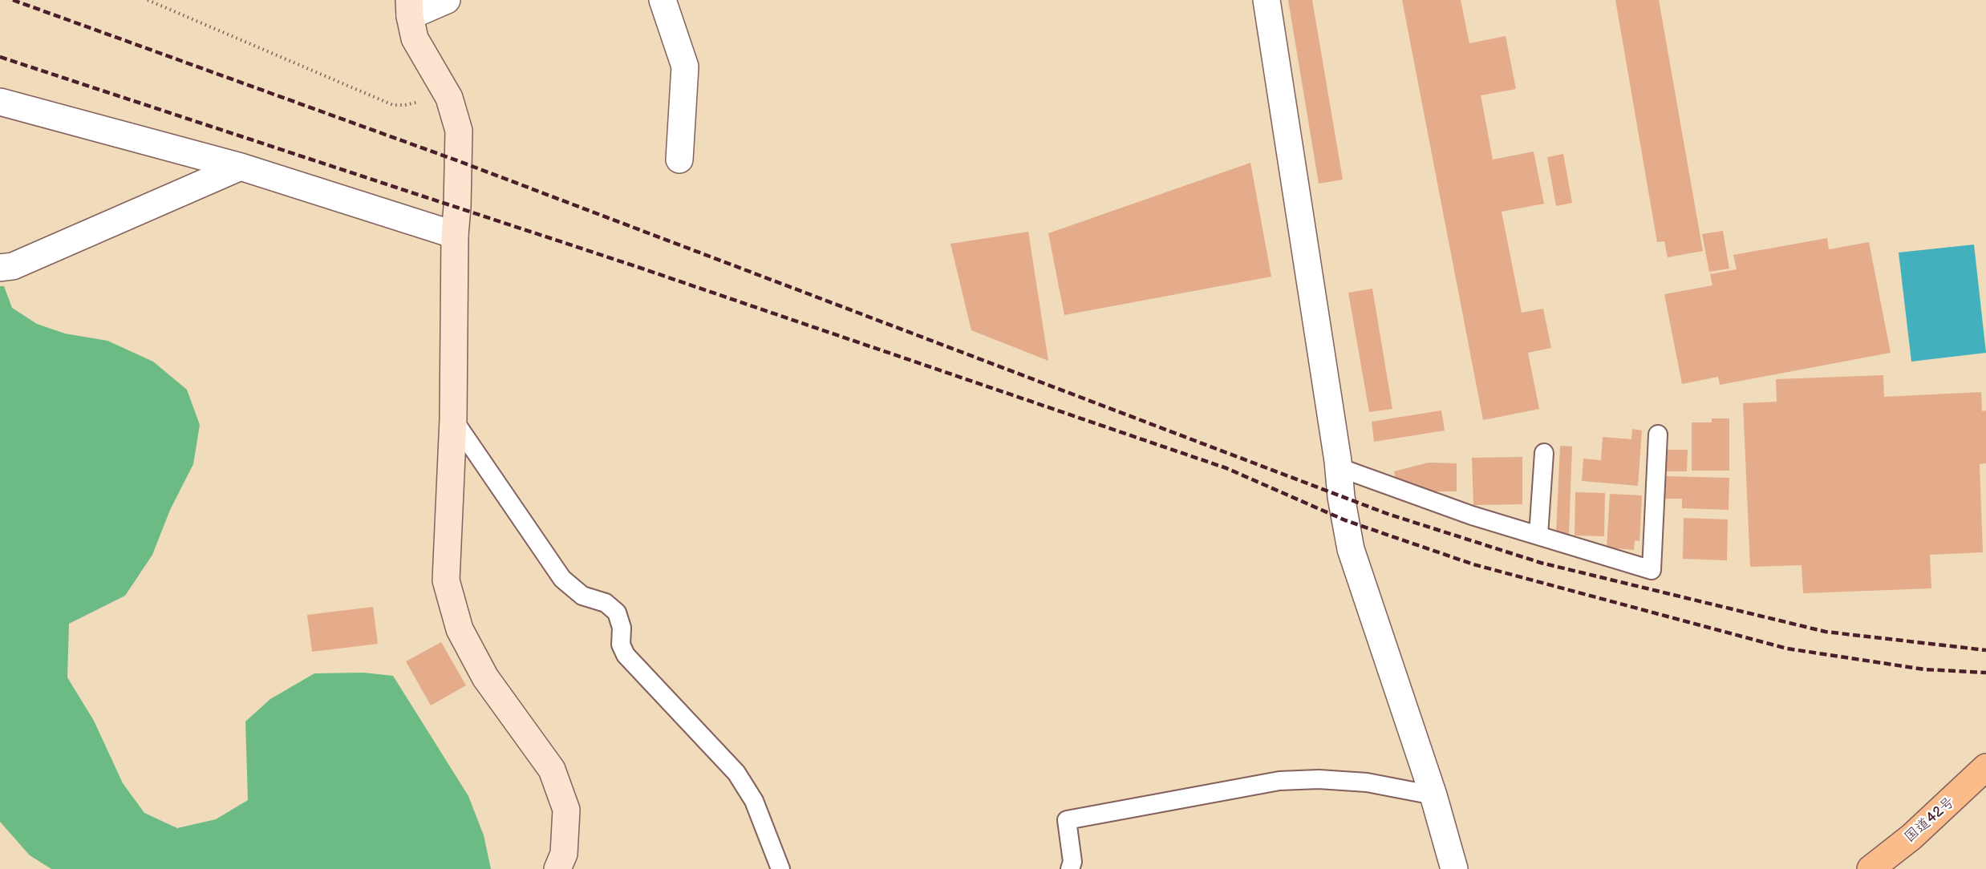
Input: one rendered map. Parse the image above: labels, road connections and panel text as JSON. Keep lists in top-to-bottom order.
{
  "streets": {
    "highway": ["国道42号"]
  }
}
